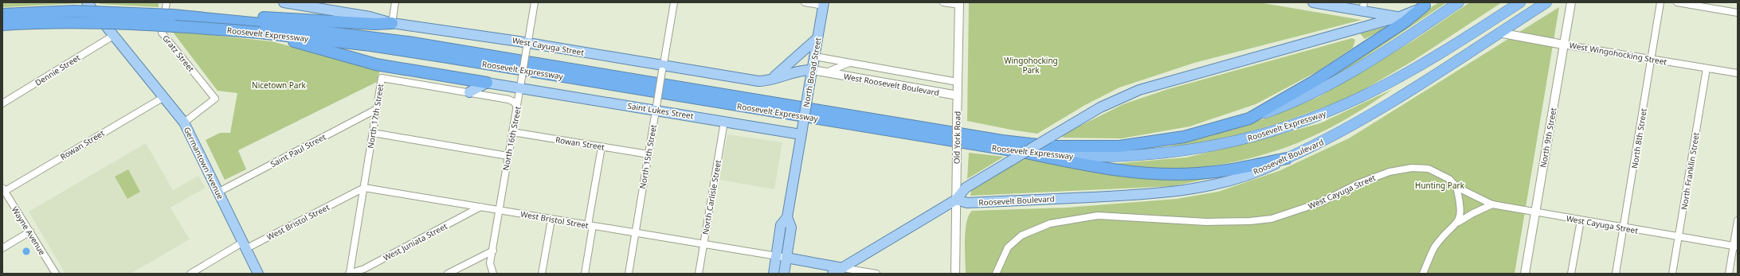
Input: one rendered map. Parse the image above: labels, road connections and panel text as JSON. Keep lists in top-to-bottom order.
{
  "streets": {
    "highway": ["Roosevelt Expressway", "Roosevelt Boulevard"],
    "main road": [
      "West Cayuga Street",
      "North Broad Street",
      "Saint Lukes Street",
      "Germantown Avenue",
      "West Bristol Street"
    ],
    "street": [
      "Gratz Street",
      "West Wingohocking Street",
      "Dennie Street",
      "West Roosevelt Boulevard",
      "North 17th Street",
      "Old York Road",
      "North 9th Street",
      "North 16th Street",
      "North 8th Street",
      "Rowan Street",
      "Saint Paul Street",
      "North 15th Street",
      "North Franklin Street",
      "North Carlisle Street",
      "Wayne Avenue",
      "West Juniata Street"
    ]
  },
  "crossings": [
    ["West Cayuga Street", "North Broad Street"],
    ["West Cayuga Street", "West Roosevelt Boulevard"],
    ["West Cayuga Street", "North 9th Street"],
    ["West Cayuga Street", "North 16th Street"],
    ["West Cayuga Street", "North 8th Street"],
    ["West Cayuga Street", "North 15th Street"],
    ["West Cayuga Street", "North Franklin Street"],
    ["Gratz Street", "Germantown Avenue"],
    ["West Wingohocking Street", "North 9th Street"],
    ["West Wingohocking Street", "North 8th Street"],
    ["West Wingohocking Street", "Roosevelt Boulevard"],
    ["West Wingohocking Street", "North Franklin Street"],
    ["Dennie Street", "Germantown Avenue"],
    ["North Broad Street", "West Roosevelt Boulevard"],
    ["North Broad Street", "Saint Lukes Street"],
    ["North Broad Street", "West Bristol Street"],
    ["West Roosevelt Boulevard", "Old York Road"],
    ["Saint Lukes Street", "North 16th Street"],
    ["Saint Lukes Street", "North 15th Street"],
    ["Saint Lukes Street", "North Carlisle Street"],
    ["North 17th Street", "North 16th Street"],
    ["North 17th Street", "Saint Paul Street"],
    ["North 17th Street", "West Bristol Street"],
    ["North 17th Street", "West Juniata Street"],
    ["Old York Road", "Roosevelt Boulevard"],
    ["North 16th Street", "Rowan Street"],
    ["North 16th Street", "West Bristol Street"],
    ["Rowan Street", "North 15th Street"],
    ["Rowan Street", "Germantown Avenue"],
    ["Rowan Street", "Wayne Avenue"],
    ["Saint Paul Street", "Germantown Avenue"],
    ["North 15th Street", "West Bristol Street"],
    ["Germantown Avenue", "West Bristol Street"],
    ["North Carlisle Street", "West Bristol Street"],
    ["West Bristol Street", "West Juniata Street"]
  ],
  "parks": ["Wingohocking Park", "Nicetown Park", "Hunting Park"]
}
